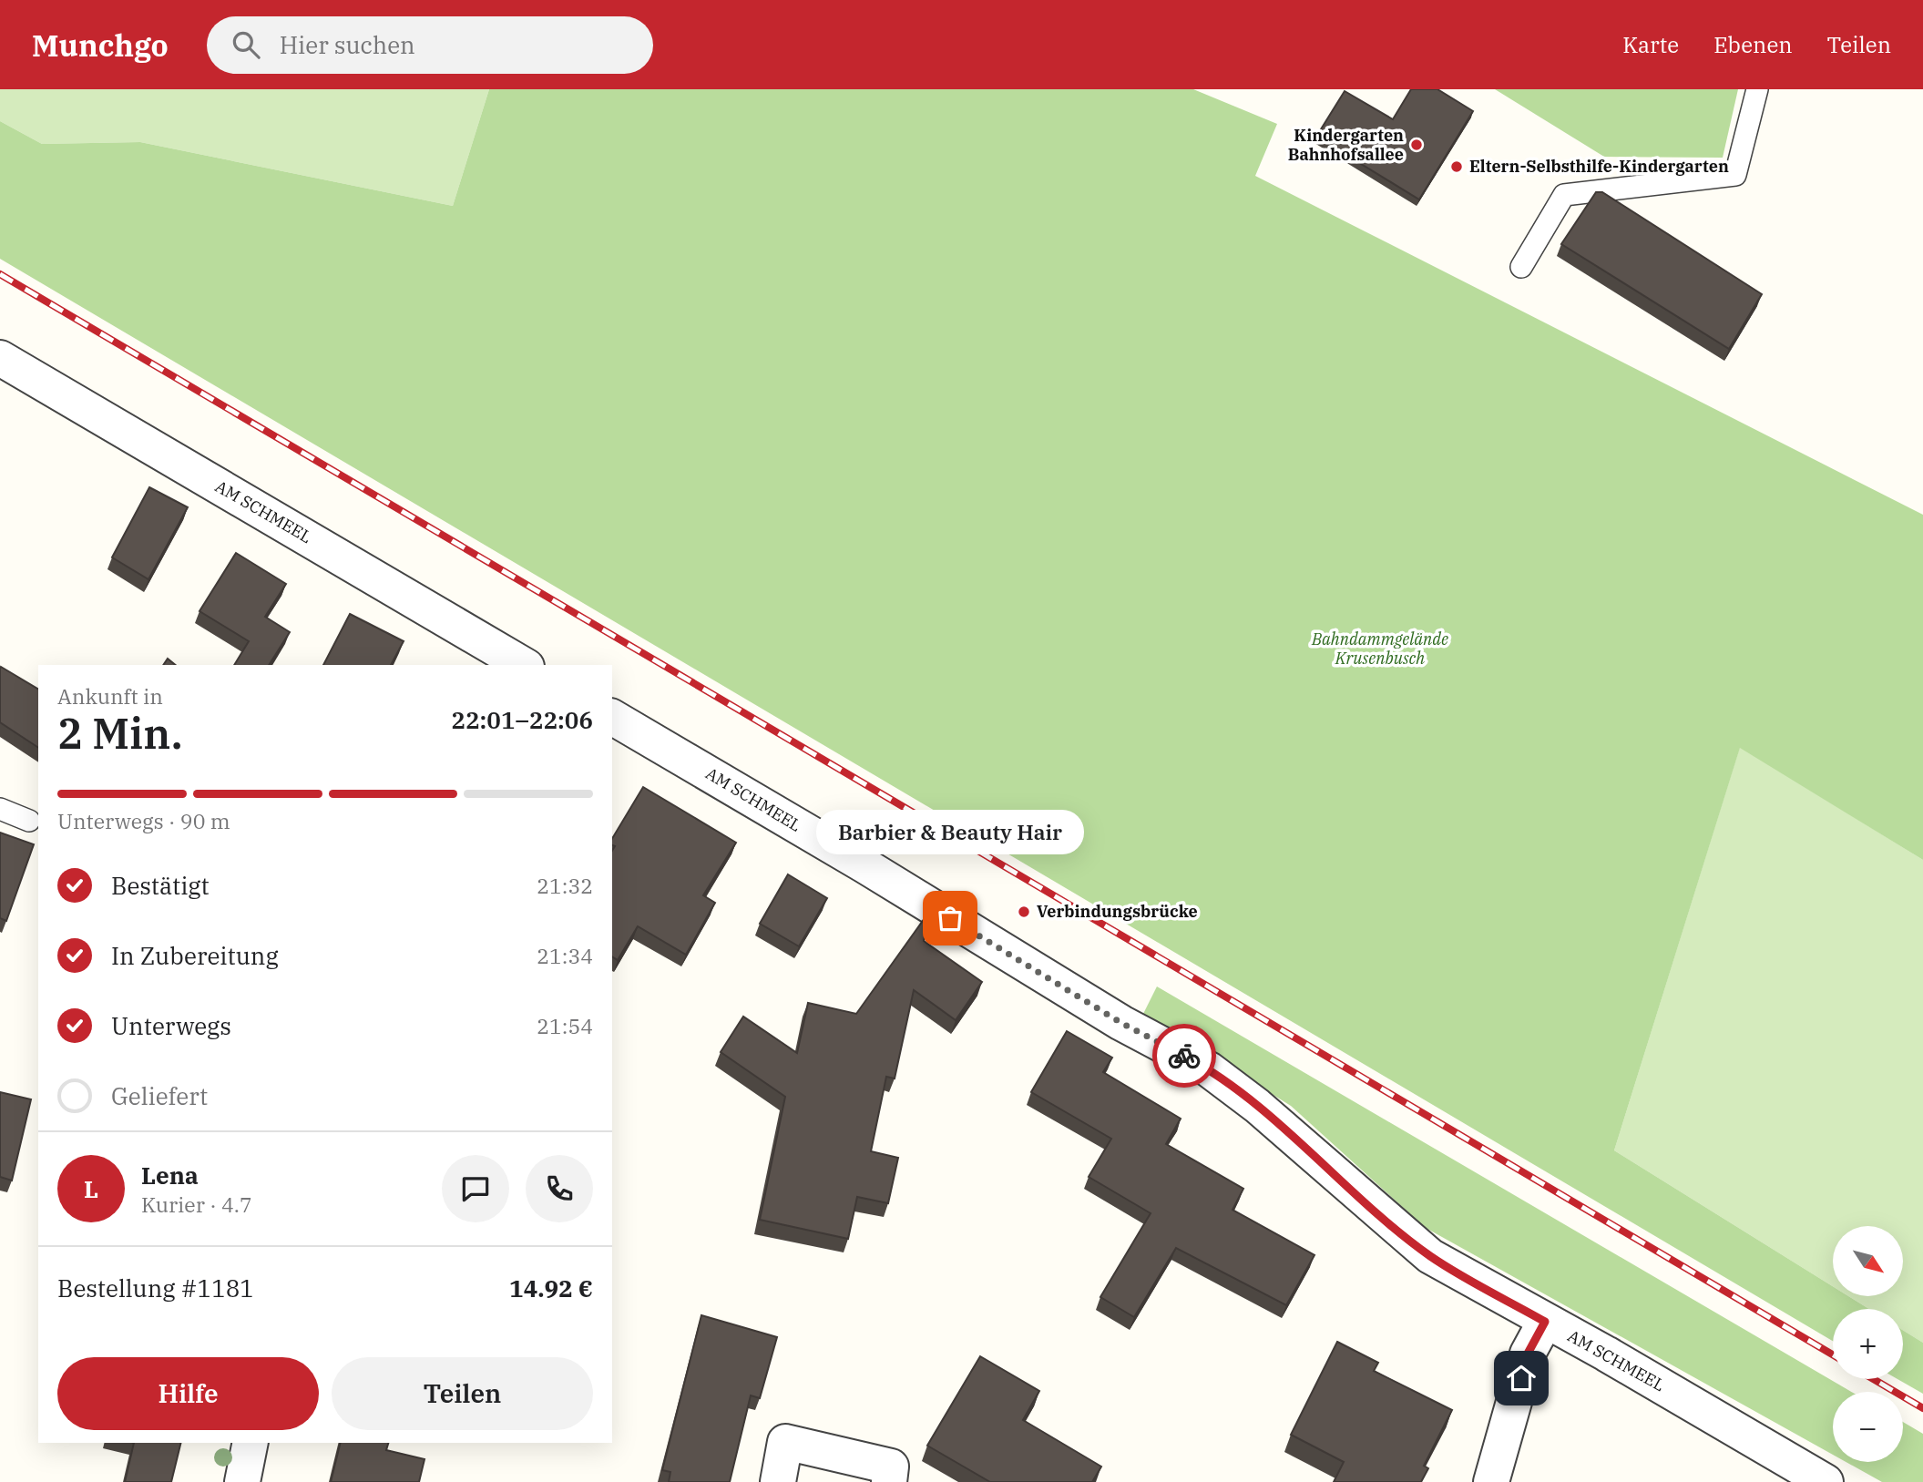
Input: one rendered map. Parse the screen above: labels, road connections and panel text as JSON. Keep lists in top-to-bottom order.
{
  "streets": {
    "street": ["AM SCHMEEL"]
  },
  "parks": ["Bahndammgelände Krusenbusch"],
  "places": [
    "Kindergarten Bahnhofsallee",
    "Eltern-Selbsthilfe-Kindergarten",
    "Verbindungsbrücke",
    "Barbier & Beauty Hair"
  ],
  "north": "bottom right",
  "page": {
    "header": "Munchgo",
    "search": "Hier suchen",
    "nav": ["Karte", "Ebenen", "Teilen"],
    "heading": ["2 Min.", "Ankunft in", "22:01–22:06"],
    "panel": [
      "Lena",
      "Kurier · 4.7",
      "Bestellung #1181",
      "14.92 €"
    ],
    "bar": "Unterwegs · 90 m",
    "bubble": "Barbier & Beauty Hair",
    "list": [
      ["Bestätigt", "21:32"],
      ["In Zubereitung", "21:34"],
      ["Unterwegs", "21:54"],
      "Geliefert"
    ],
    "round": "L",
    "map_buttons": ["+", "−"],
    "buttons": ["Hilfe", "Teilen"]
  }
}
